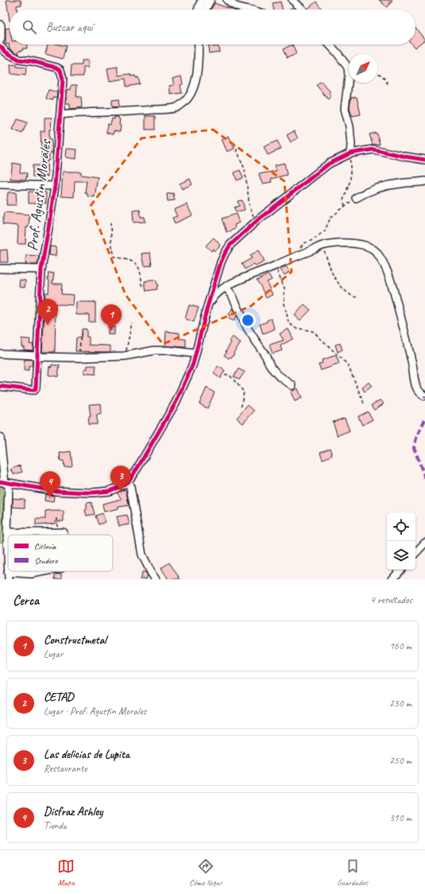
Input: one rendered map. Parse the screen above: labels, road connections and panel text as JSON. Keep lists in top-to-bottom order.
{
  "streets": {
    "street": ["Prof. Agustin Morales"]
  },
  "legend": ["Ciclovía", "Sendero"],
  "north": "top right",
  "page": {
    "search": "Buscar aquí",
    "pins": [
      "2",
      "1",
      "3",
      "4"
    ],
    "heading": ["Cerca", "4 resultados"],
    "list": [
      {
        "mark": "1",
        "name": "Constructmetal",
        "note": "Lugar",
        "value": "160 m"
      },
      {
        "mark": "2",
        "name": "CETAD",
        "note": "Lugar · Prof. Agustin Morales",
        "value": "230 m"
      },
      {
        "mark": "3",
        "name": "Las delicias de Lupita",
        "note": "Restaurante",
        "value": "250 m"
      },
      {
        "mark": "4",
        "name": "Disfraz Ashley",
        "note": "Tienda",
        "value": "310 m"
      }
    ],
    "nav": ["Mapa", "Cómo llegar", "Guardados"]
  }
}
